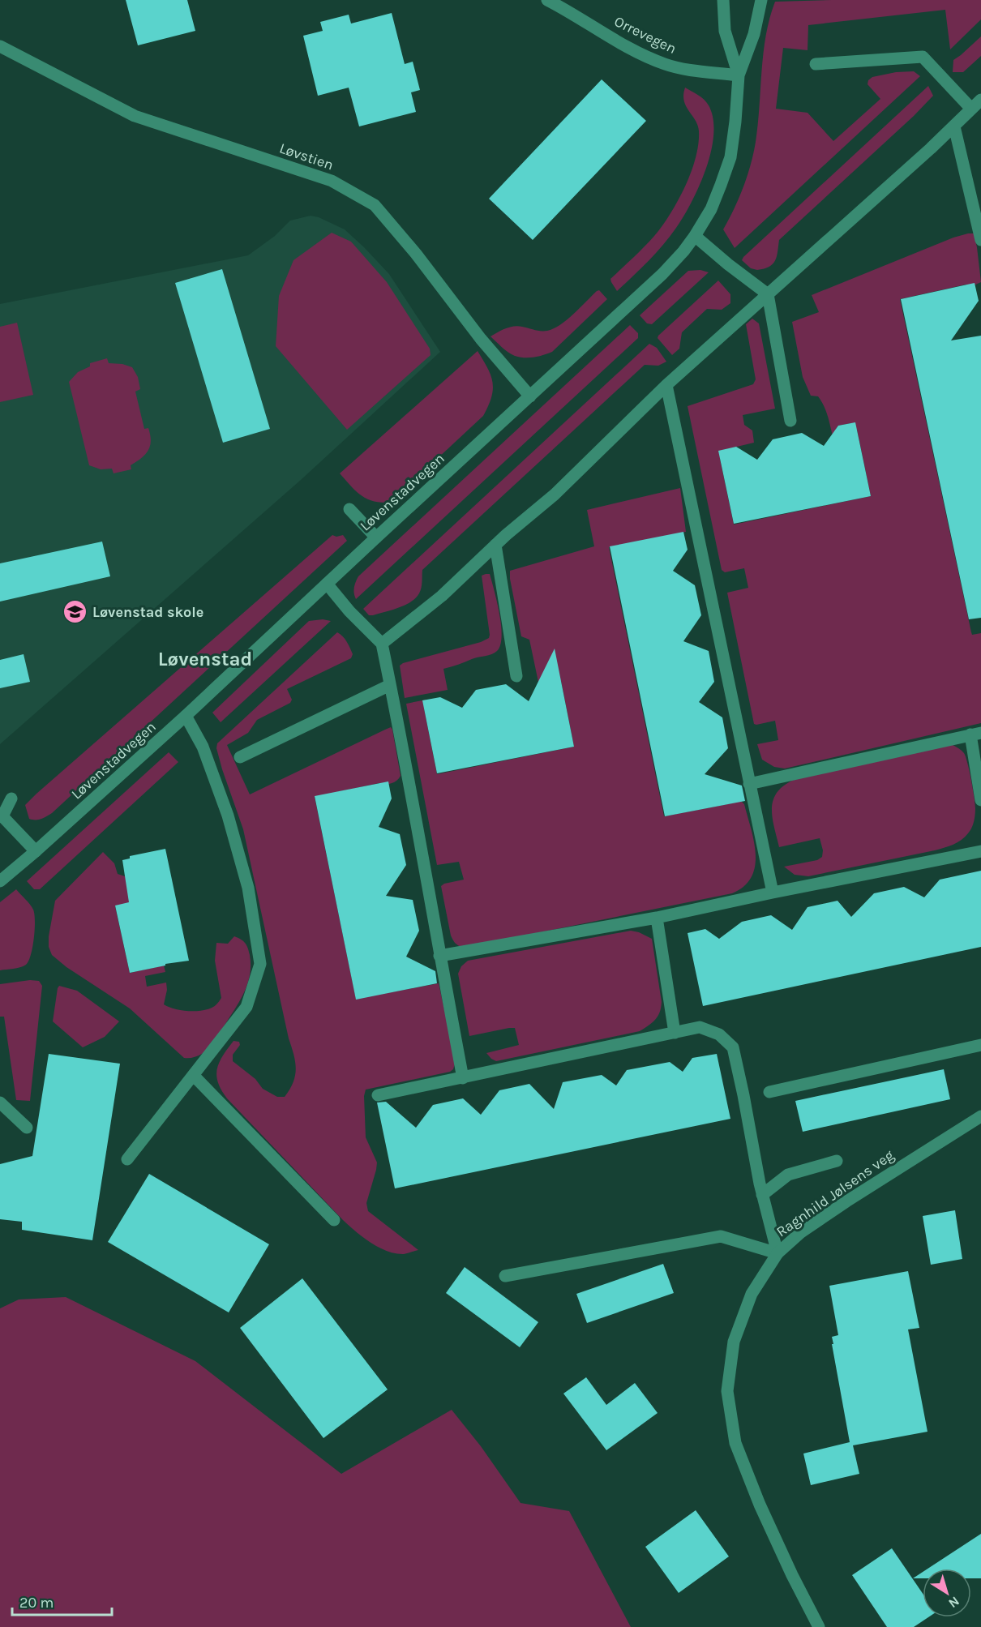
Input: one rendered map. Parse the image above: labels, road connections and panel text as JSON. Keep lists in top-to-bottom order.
{
  "streets": {
    "street": [
      "Orrevegen",
      "Løvstien",
      "Løvenstadvegen",
      "Ragnhild Jølsens veg"
    ]
  },
  "crossings": [
    ["Orrevegen", "Løvenstadvegen"],
    ["Løvstien", "Løvenstadvegen"]
  ],
  "districts": ["Løvenstad"],
  "places": {
    "school or university": ["Løvenstad skole"]
  },
  "scale_bar": "20 m",
  "north": "bottom right"
}
